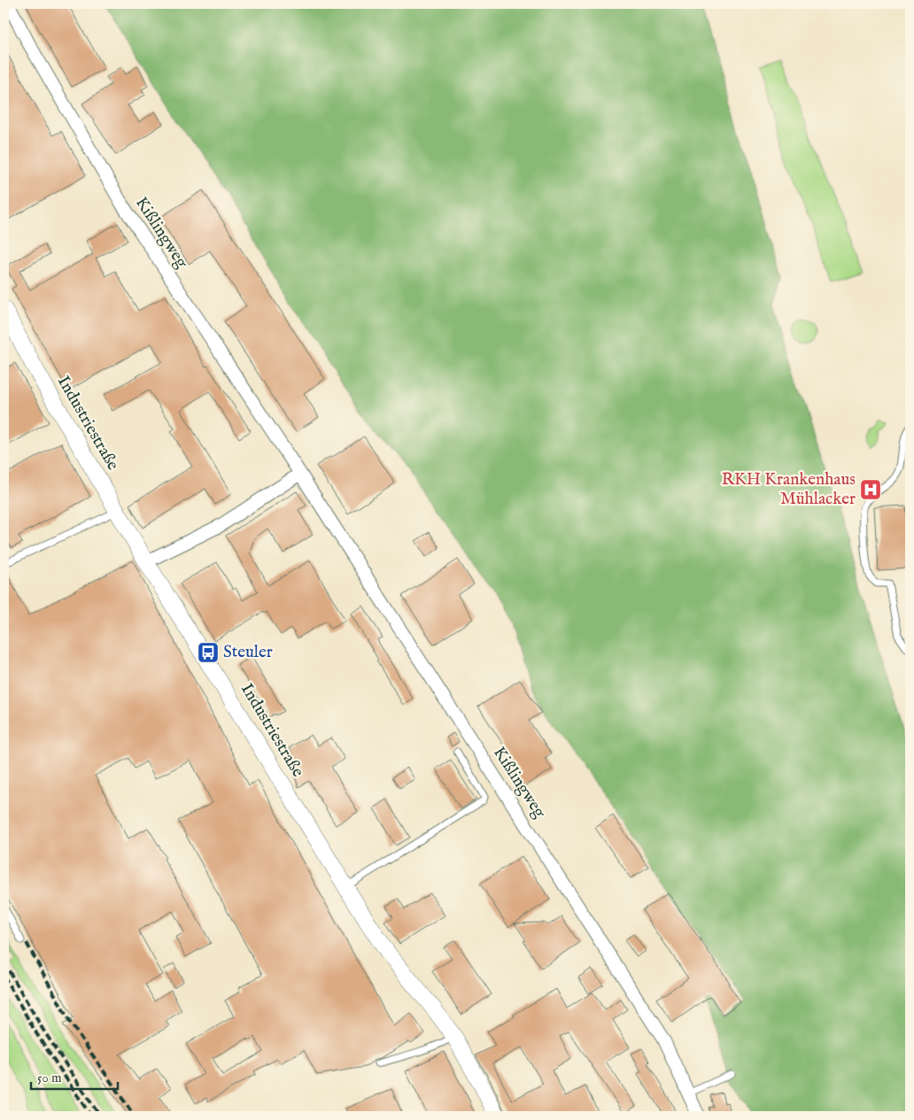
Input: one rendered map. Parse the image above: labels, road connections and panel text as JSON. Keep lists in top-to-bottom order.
{
  "streets": {
    "street": ["Kißlingweg", "Industriestraße"]
  },
  "places": {
    "hospital": ["RKH Krankenhaus Mühlacker"],
    "bus stop": ["Steuler"]
  },
  "scale_bar": "50 m"
}
